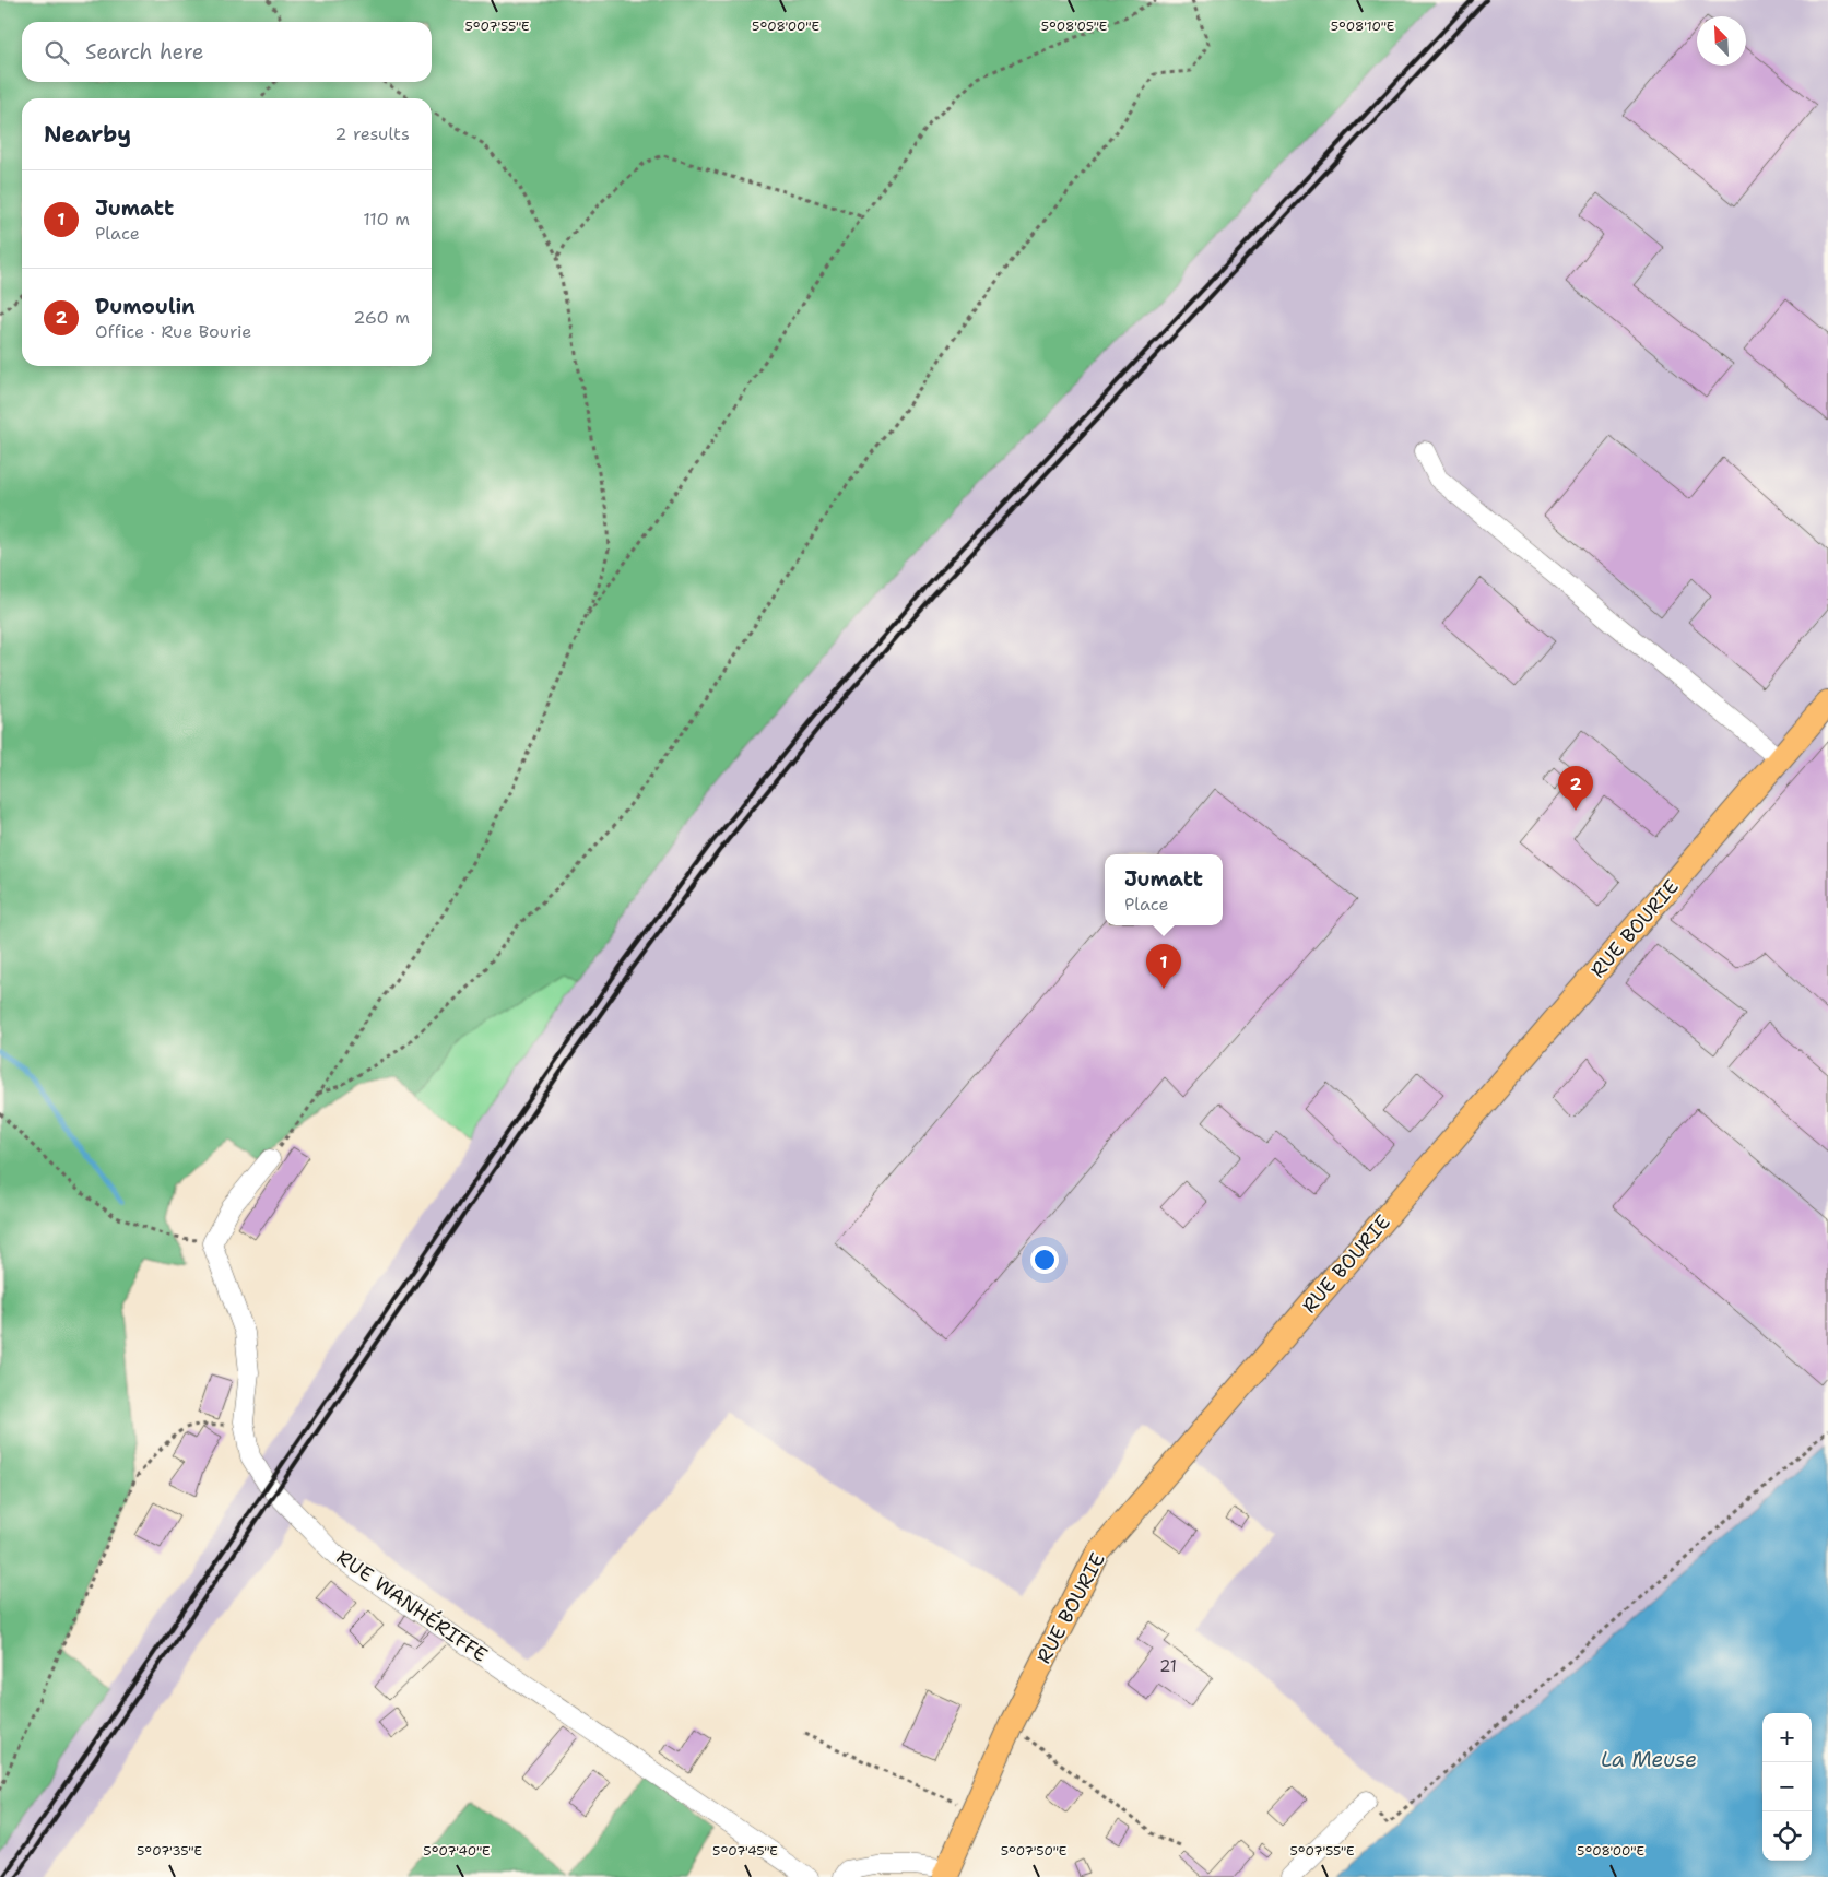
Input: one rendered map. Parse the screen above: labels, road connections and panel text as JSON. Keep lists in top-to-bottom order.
{
  "streets": {
    "main road": ["RUE BOURIE"],
    "street": ["RUE WANHÉRIFFE"]
  },
  "water": ["La Meuse"],
  "house_numbers": ["21"],
  "north": "top left",
  "page": {
    "search": "Search here",
    "heading": ["Nearby", "2 results"],
    "list": [
      {
        "mark": "1",
        "name": "Jumatt",
        "note": "Place",
        "value": "110 m"
      },
      {
        "mark": "2",
        "name": "Dumoulin",
        "note": "Office · Rue Bourie",
        "value": "260 m"
      }
    ],
    "pins": ["2", "1"],
    "popup": ["Jumatt", "Place"],
    "map_buttons": ["+", "−"]
  },
  "coordinates": [
    "5°07'55\"E",
    "5°08'00\"E",
    "5°08'05\"E",
    "5°08'10\"E",
    "5°07'35\"E",
    "5°07'40\"E",
    "5°07'45\"E",
    "5°07'50\"E"
  ]
}
